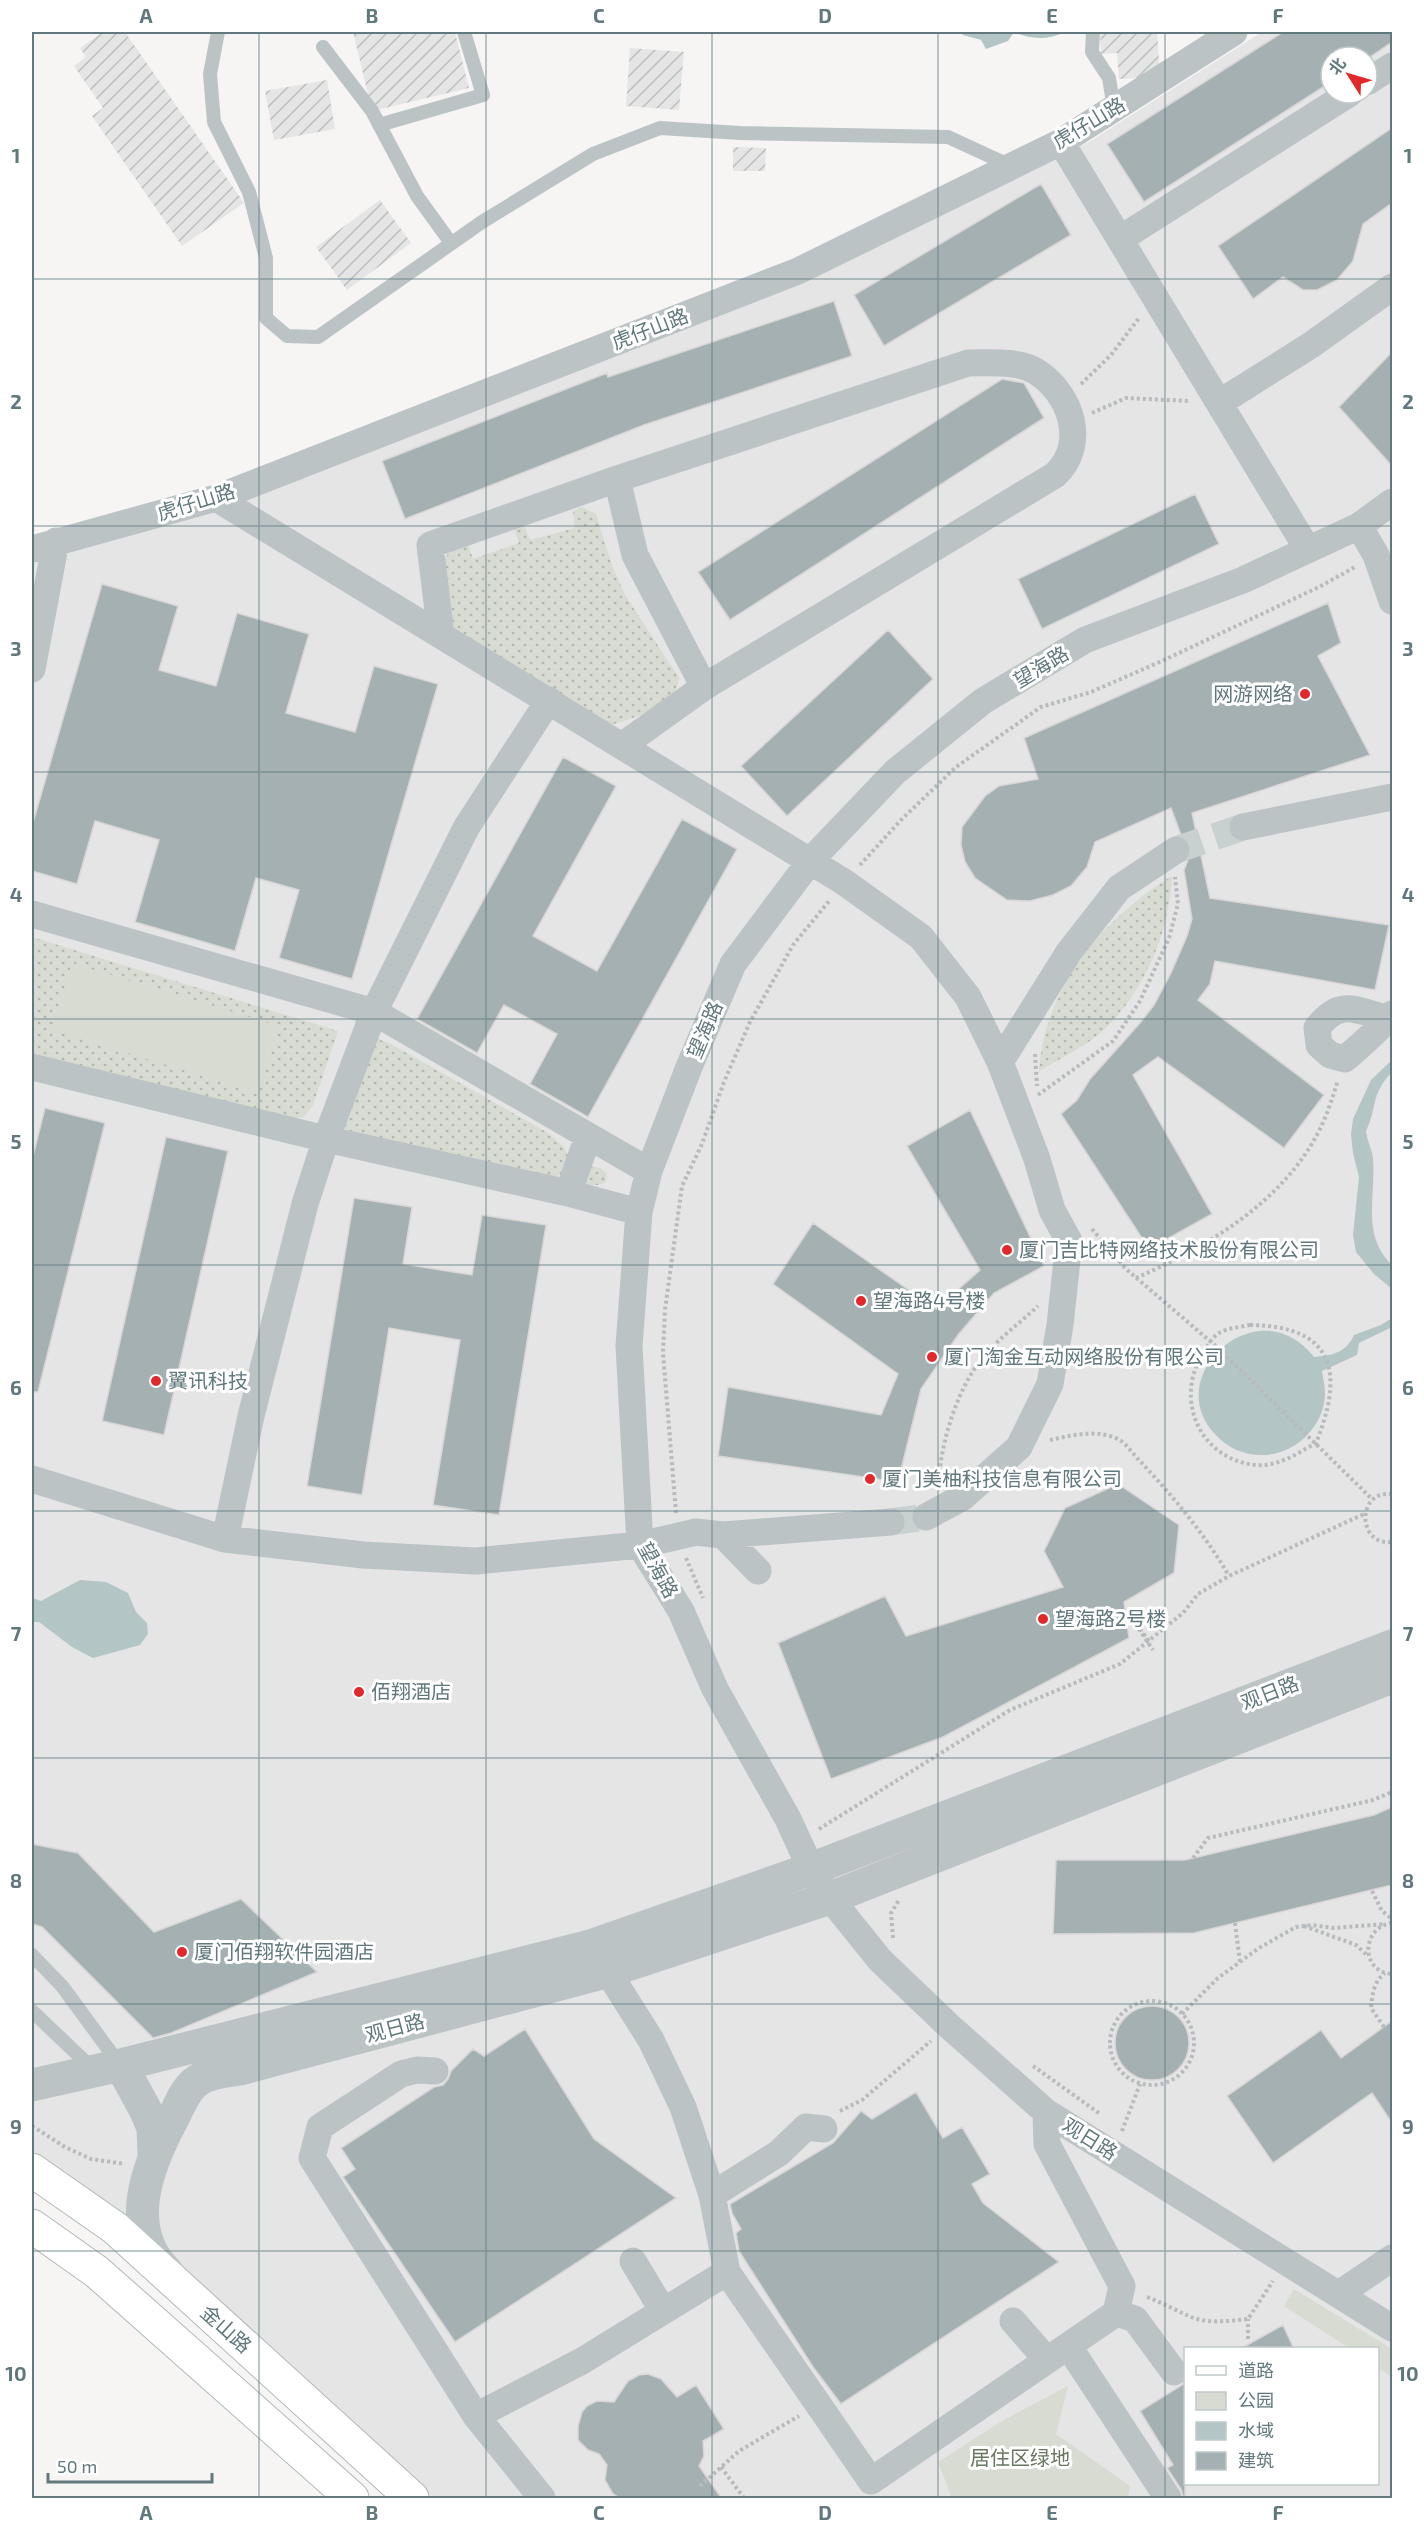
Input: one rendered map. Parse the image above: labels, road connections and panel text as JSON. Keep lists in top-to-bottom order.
{
  "streets": {
    "main road": ["金山路"],
    "street": ["虎仔山路", "望海路", "观日路"]
  },
  "crossings": [
    ["望海路", "观日路"],
    ["观日路", "金山路"]
  ],
  "parks": ["居住区绿地"],
  "places": [
    "网游网络",
    "厦门吉比特网络技术股份有限公司",
    "望海路4号楼",
    "厦门淘金互动网络股份有限公司",
    "翼讯科技",
    "厦门美柚科技信息有限公司",
    "望海路2号楼",
    "佰翔酒店",
    "厦门佰翔软件园酒店"
  ],
  "legend": [
    "道路",
    "公园",
    "水域",
    "建筑"
  ],
  "scale_bar": "50 m",
  "north": "top left",
  "grid": {
    "columns": [
      "A",
      "B",
      "C",
      "D",
      "E",
      "F"
    ],
    "rows": [
      "1",
      "2",
      "3",
      "4",
      "5",
      "6",
      "7",
      "8",
      "9",
      "10"
    ]
  }
}
